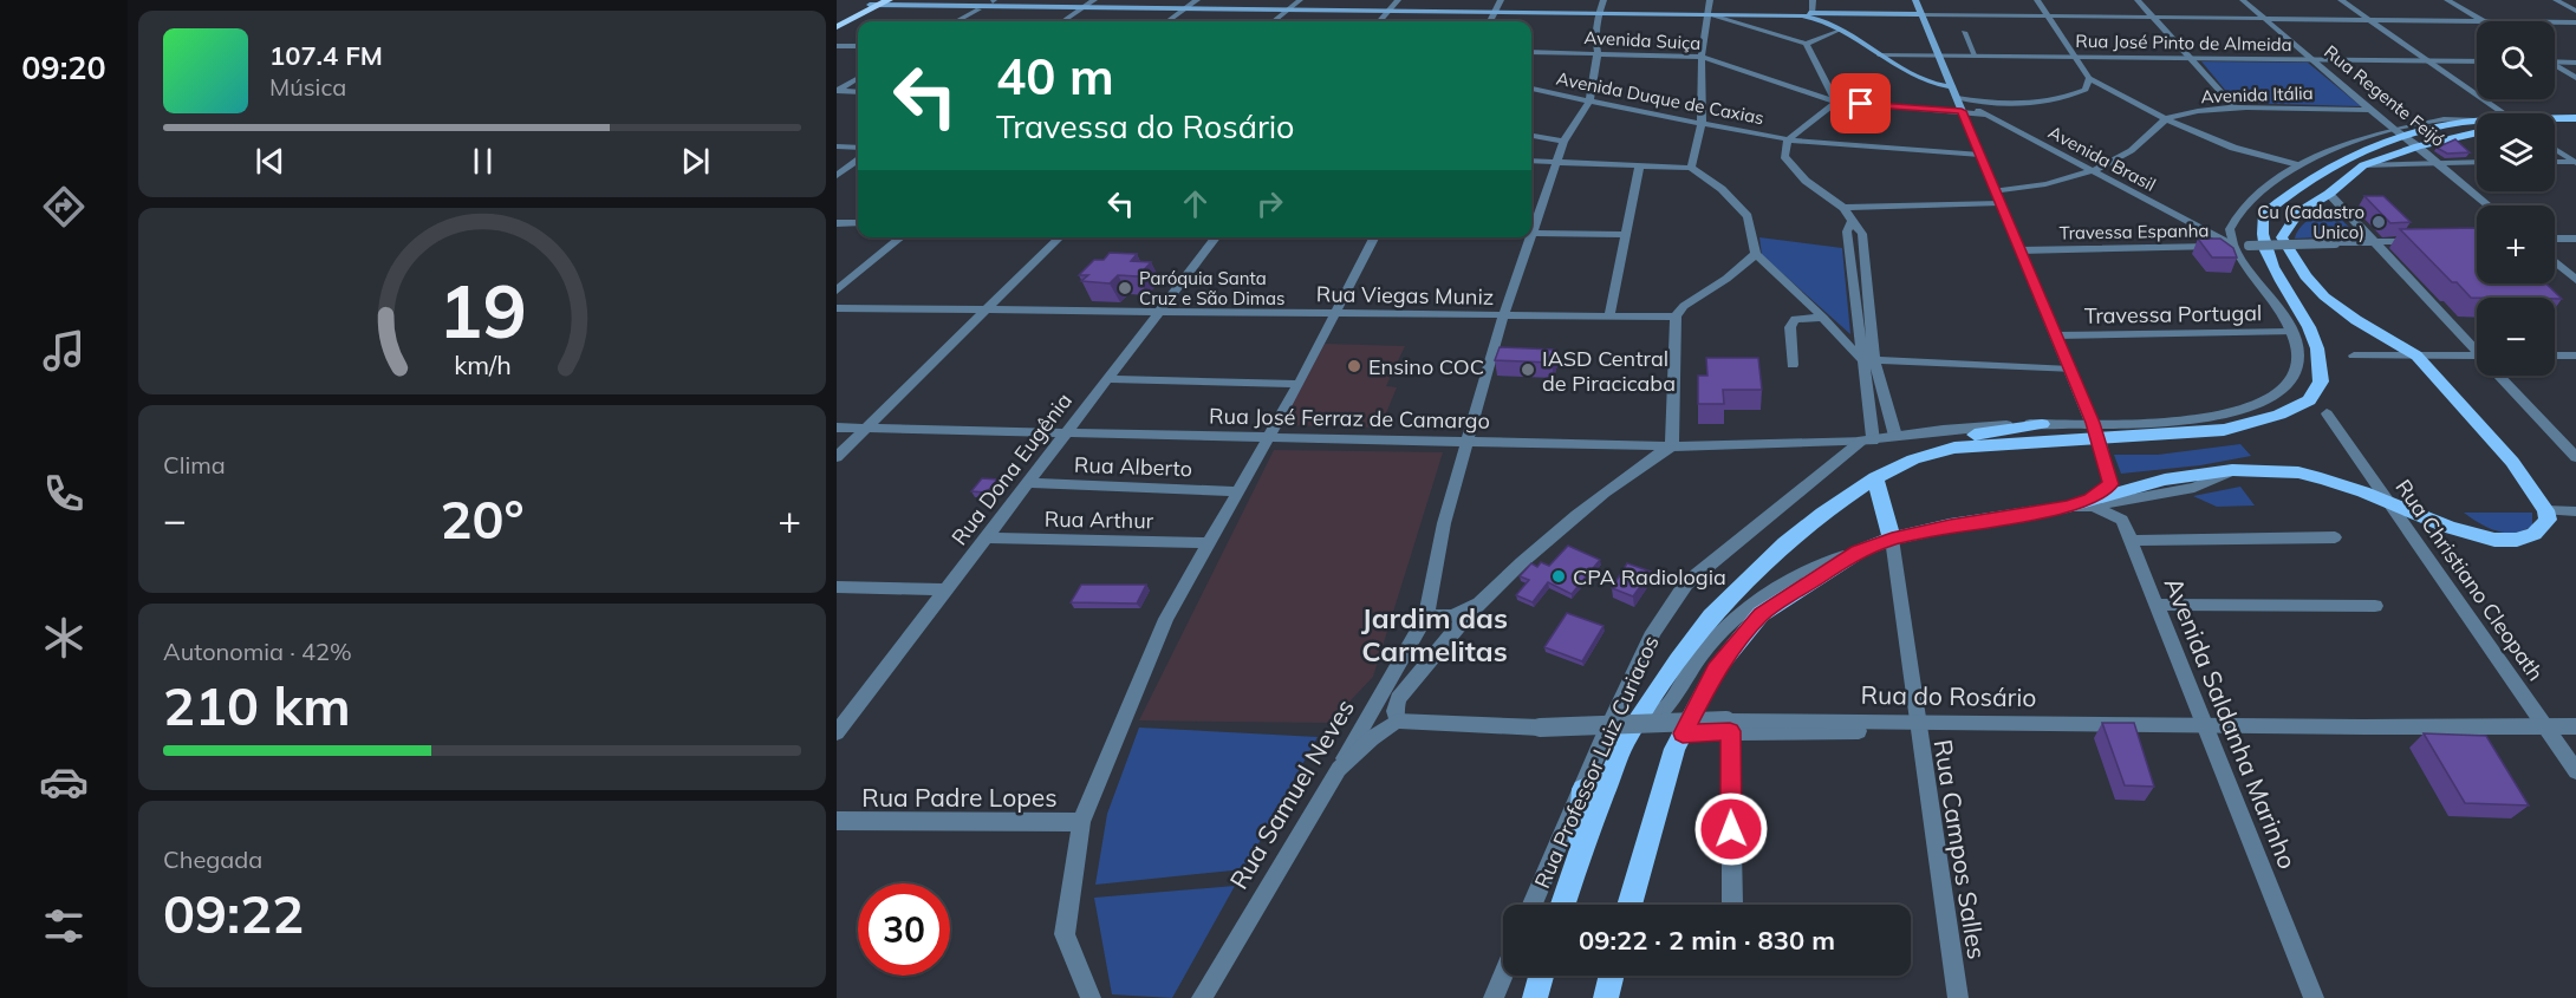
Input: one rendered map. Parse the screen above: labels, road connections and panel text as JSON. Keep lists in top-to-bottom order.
{
  "streets": {
    "street": [
      "Avenida Suiça",
      "Rua José Pinto de Almeida",
      "Avenida Itália",
      "Rua Regente Feijó",
      "Avenida Duque de Caxias",
      "Avenida Brasil",
      "Travessa Espanha",
      "Rua Viegas Muniz",
      "Travessa Portugal",
      "Rua José Ferraz de Camargo",
      "Rua Alberto",
      "Rua Dona Eugênia",
      "Rua Arthur",
      "Rua Christiano Cleopath",
      "Rua do Rosário",
      "Avenida Saldanha Marinho",
      "Rua Professor Luiz Curiacos",
      "Rua Samuel Neves",
      "Rua Padre Lopes",
      "Rua Campos Salles"
    ]
  },
  "crossings": [
    ["Avenida Suiça", "Avenida Brasil"],
    ["Rua José Pinto de Almeida", "Rua Regente Feijó"],
    ["Avenida Itália", "Rua Regente Feijó"],
    ["Avenida Duque de Caxias", "Rua Samuel Neves"],
    ["Avenida Brasil", "Travessa Espanha"],
    ["Rua Viegas Muniz", "Rua Dona Eugênia"],
    ["Rua Viegas Muniz", "Rua Samuel Neves"],
    ["Travessa Portugal", "Rua José Ferraz de Camargo"],
    ["Rua José Ferraz de Camargo", "Rua Dona Eugênia"],
    ["Rua José Ferraz de Camargo", "Rua Professor Luiz Curiacos"],
    ["Rua José Ferraz de Camargo", "Rua Samuel Neves"],
    ["Rua Alberto", "Rua Dona Eugênia"],
    ["Rua Dona Eugênia", "Rua Arthur"],
    ["Rua Christiano Cleopath", "Rua do Rosário"],
    ["Rua do Rosário", "Avenida Saldanha Marinho"],
    ["Rua do Rosário", "Rua Campos Salles"]
  ],
  "districts": ["Jardim das Carmelitas"],
  "places": [
    "Cu (Cadastro Unico)",
    "Paróquia Santa Cruz e São Dimas",
    "Ensino COC",
    "IASD Central de Piracicaba",
    "CPA Radiologia"
  ],
  "page": {
    "tabs": "09:20",
    "map_buttons": ["+", "−"],
    "turn": ["40 m", "Travessa do Rosário"],
    "song": ["107.4 FM", "Música"],
    "tile": [
      "Clima",
      ["Autonomia · 42%", "210 km"],
      ["Chegada", "09:22"]
    ],
    "heat": ["−", "20°", "+"],
    "limit": "30",
    "trip": "09:22 · 2 min · 830 m",
    "gauge": ["19", "km/h"]
  }
}
